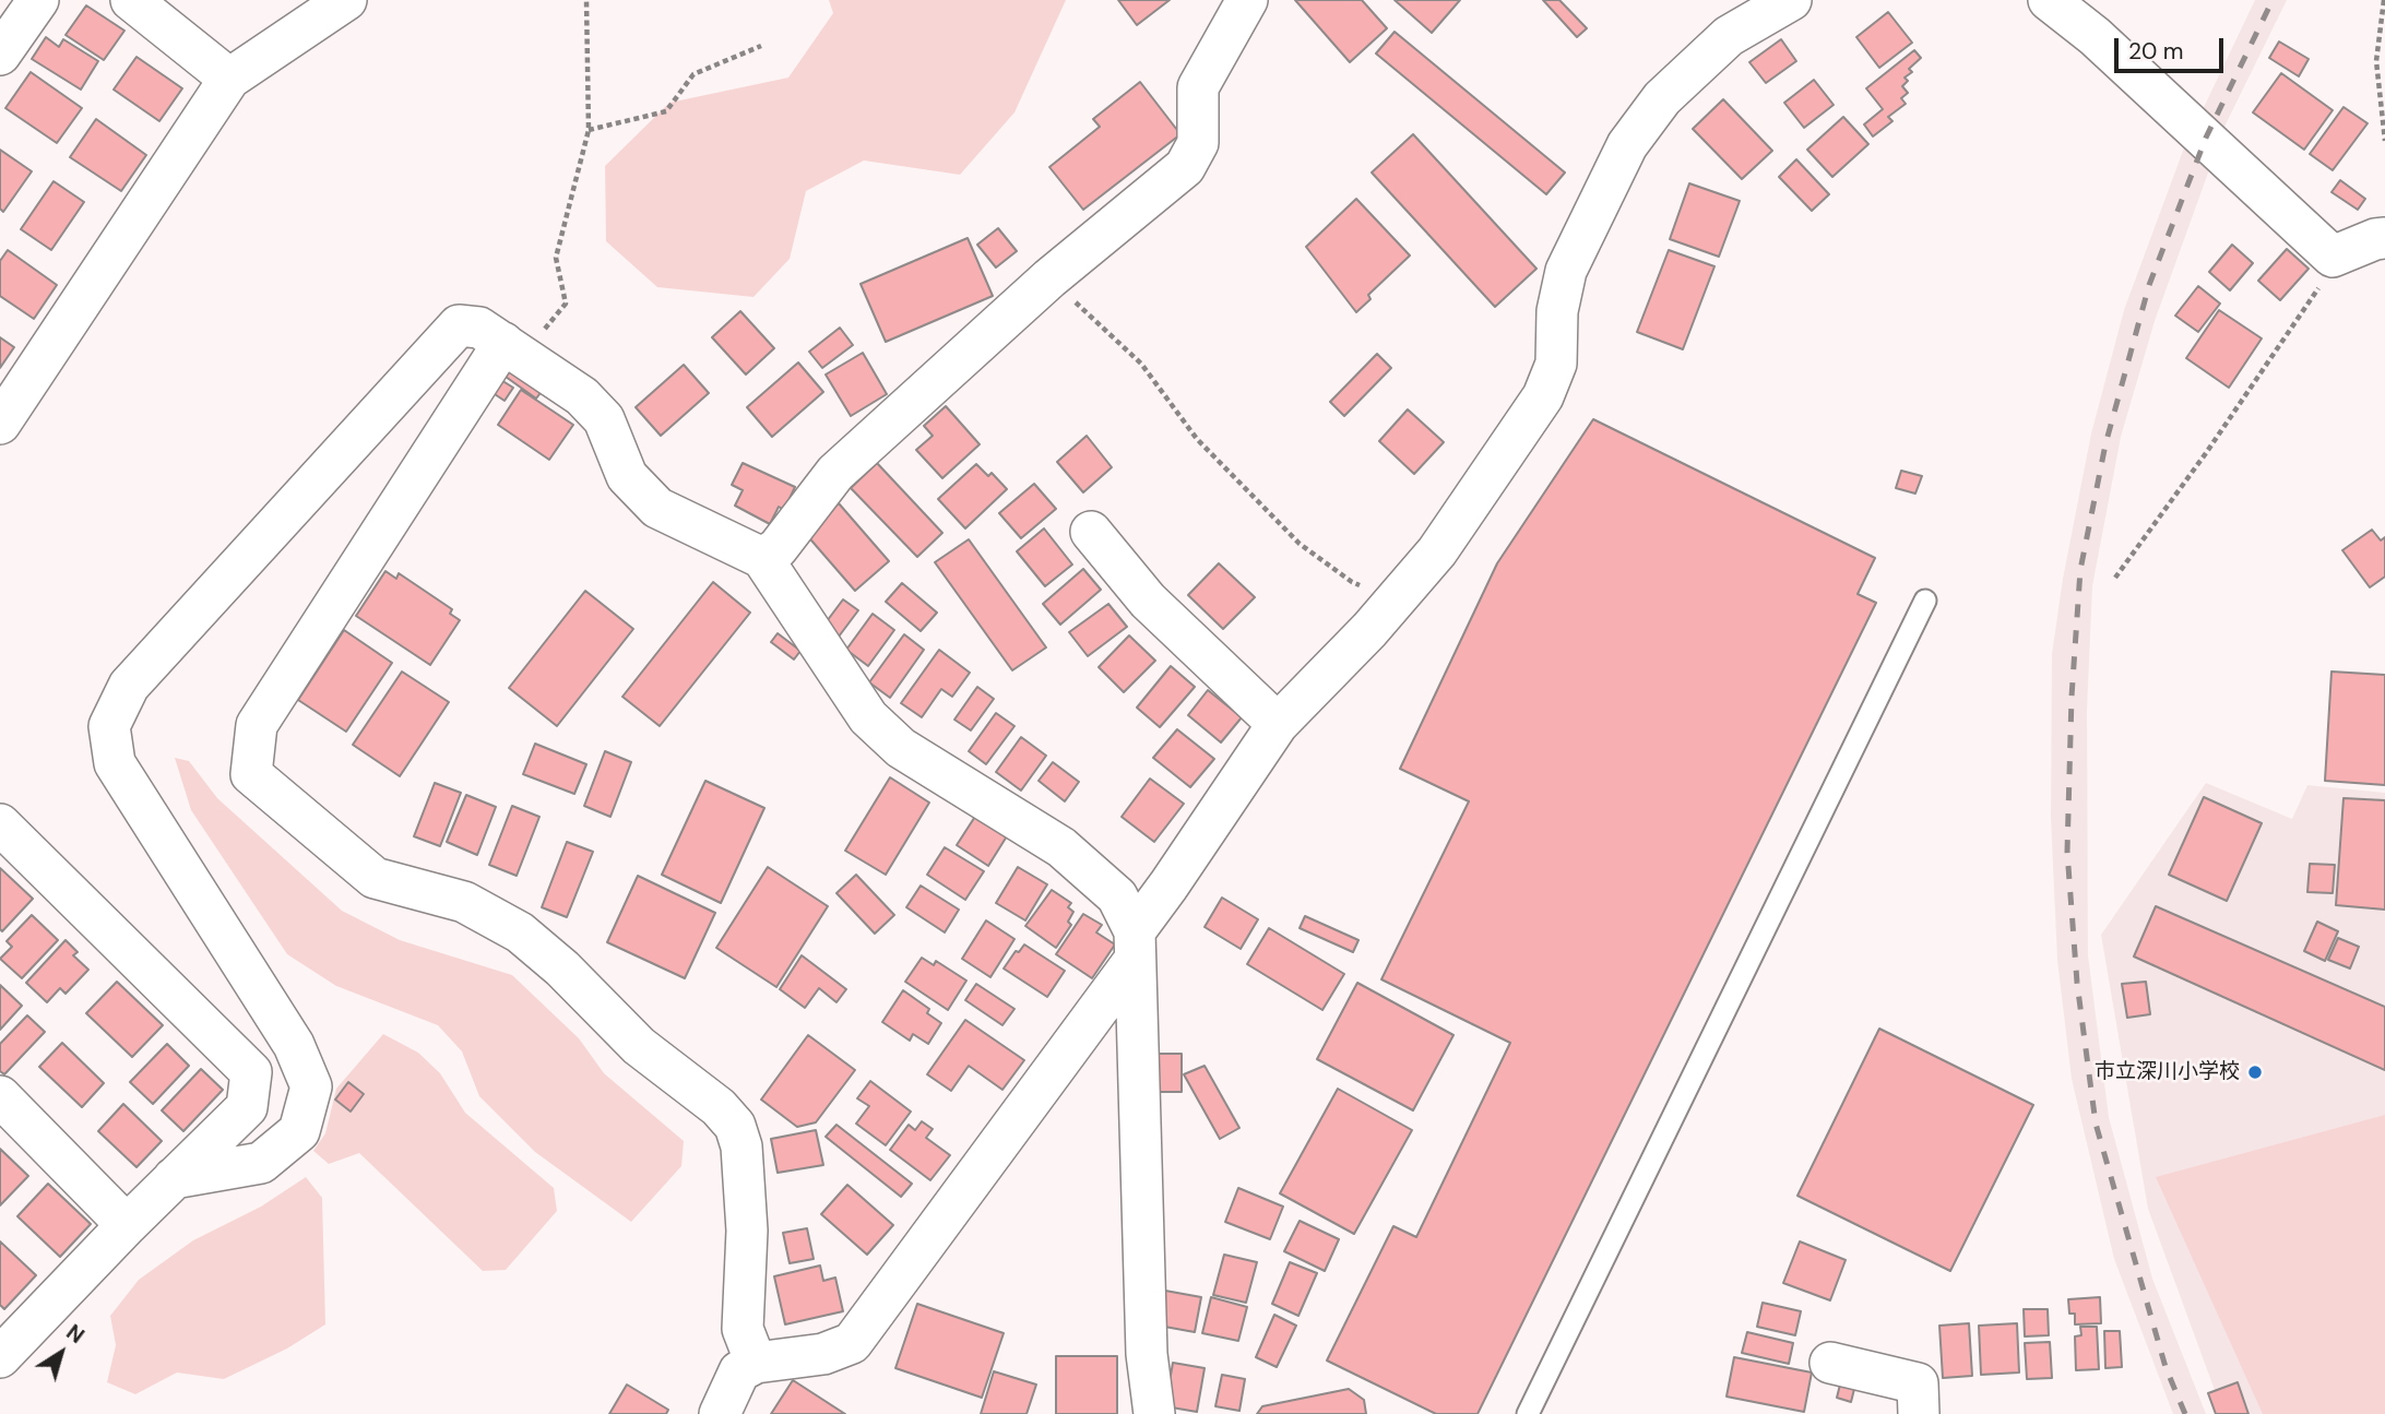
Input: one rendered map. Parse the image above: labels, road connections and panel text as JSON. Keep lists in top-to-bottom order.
{
  "places": ["市立深川小学校"],
  "scale_bar": "20 m",
  "north": "top right"
}
